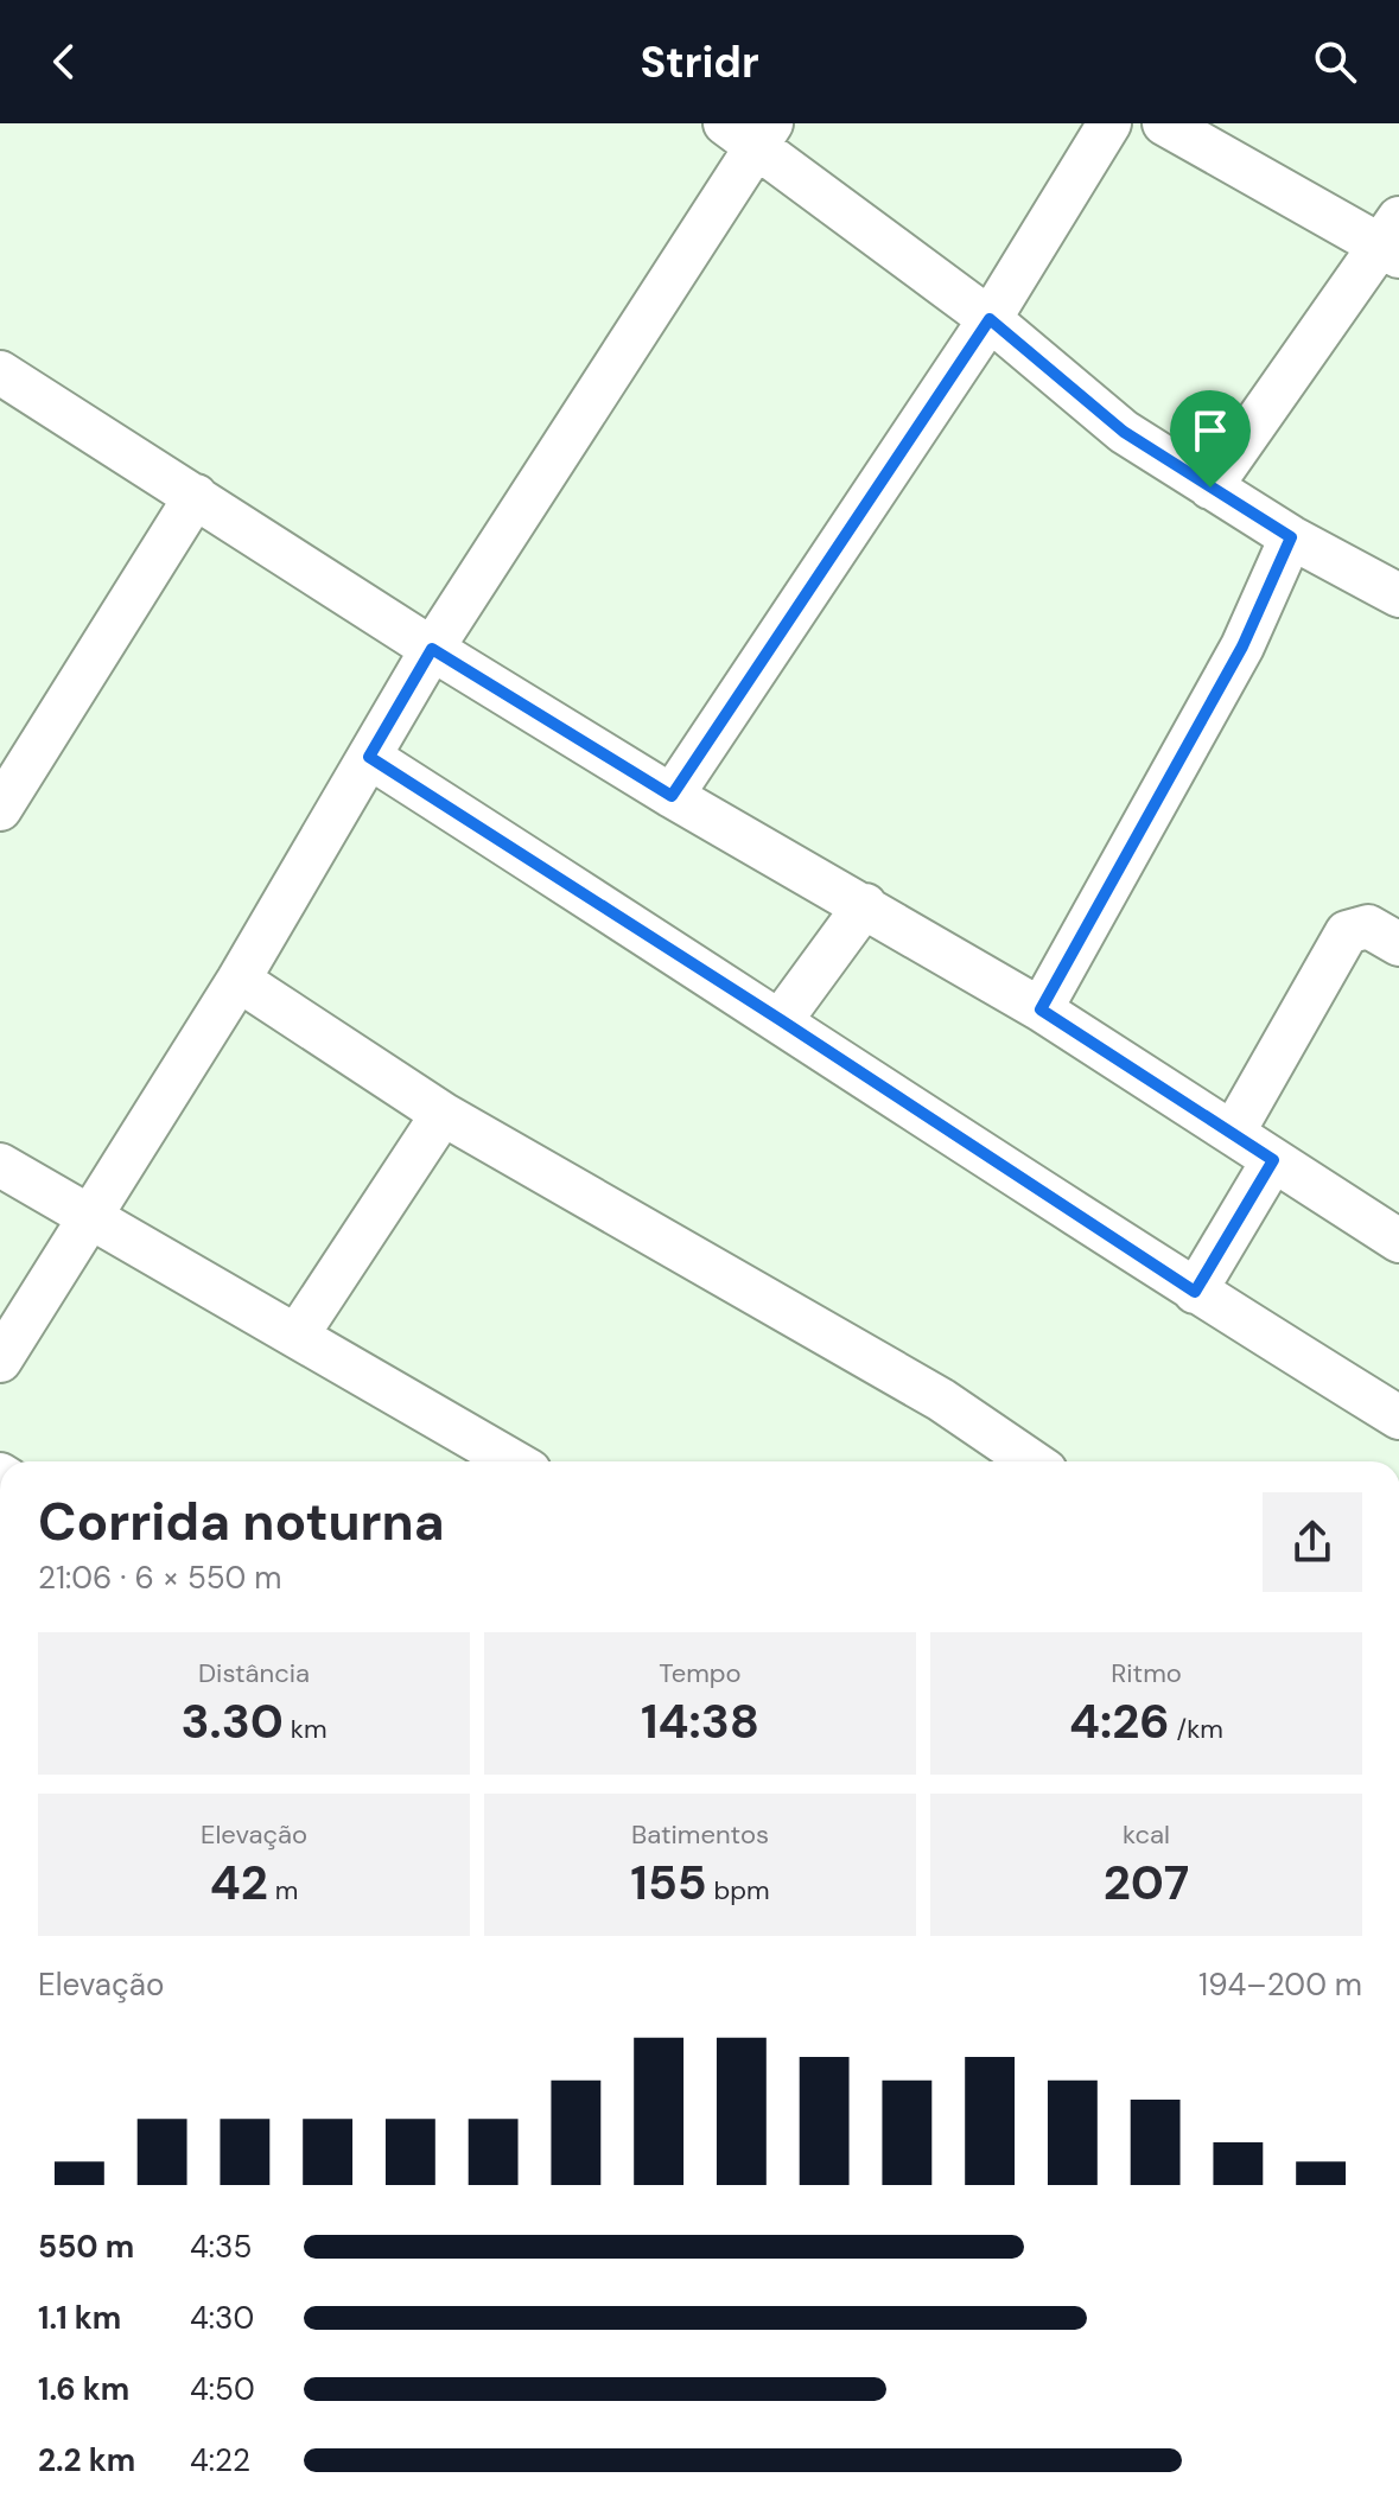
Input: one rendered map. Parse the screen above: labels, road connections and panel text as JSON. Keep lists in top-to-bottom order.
{
  "page": {
    "header": "Stridr",
    "heading": ["Corrida noturna", "21:06 · 6 × 550 m"],
    "stats": [
      ["Distância", "3.30 km"],
      ["Tempo", "14:38"],
      ["Ritmo", "4:26 /km"],
      ["Elevação", "42 m"],
      ["Batimentos", "155 bpm"],
      ["kcal", "207"]
    ],
    "chart": ["Elevação", "194–200 m"],
    "list": [
      {
        "name": "550 m",
        "note": "4:35"
      },
      {
        "name": "1.1 km",
        "note": "4:30"
      },
      {
        "name": "1.6 km",
        "note": "4:50"
      },
      {
        "name": "2.2 km",
        "note": "4:22"
      }
    ]
  }
}
